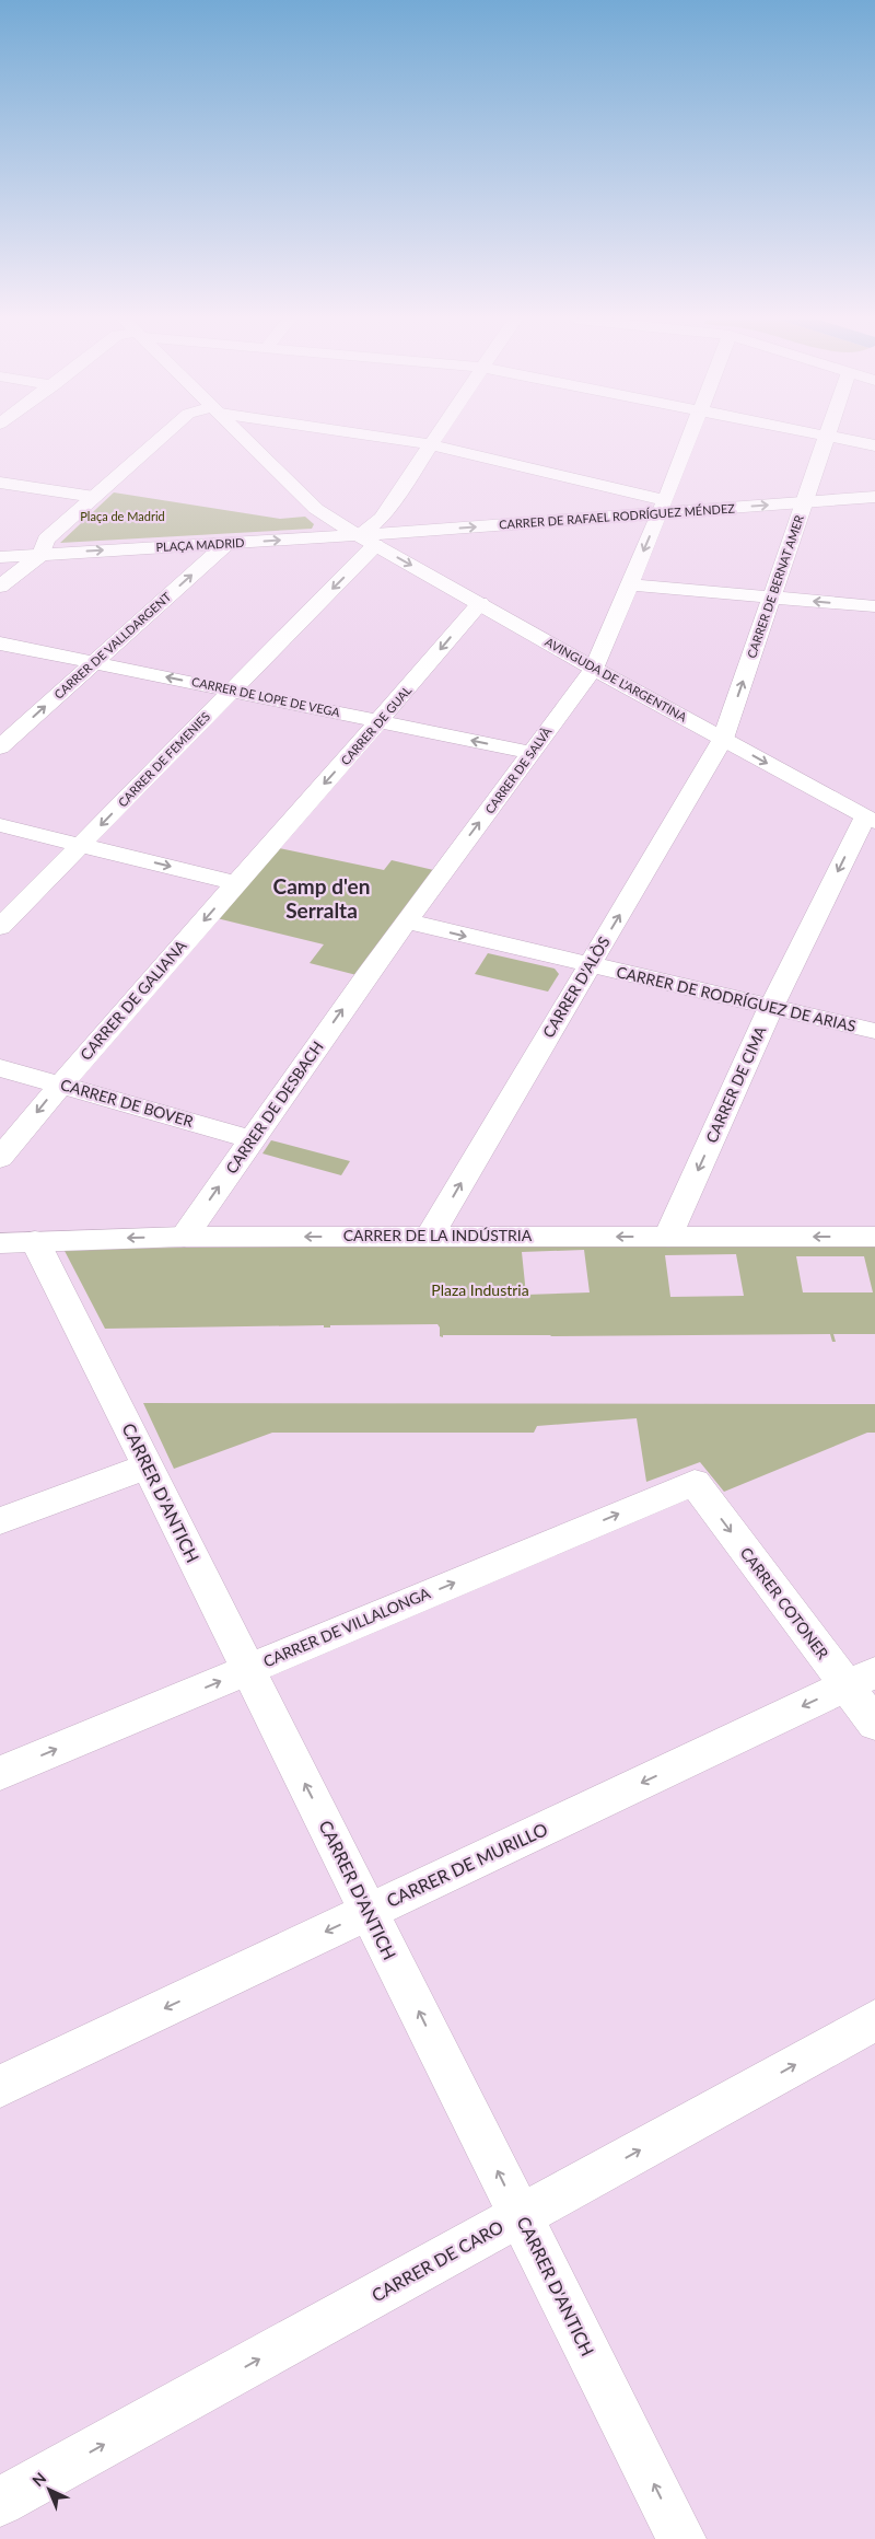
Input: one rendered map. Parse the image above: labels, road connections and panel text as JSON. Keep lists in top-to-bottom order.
{
  "streets": {
    "street": [
      "CARRER DE RAFAEL RODRÍGUEZ MÉNDEZ",
      "PLAÇA MADRID",
      "CARRER DE BERNAT AMER",
      "CARRER DE VALLDARGENT",
      "AVINGUDA DE L'ARGENTINA",
      "CARRER DE LOPE DE VEGA",
      "CARRER DE GUAL",
      "CARRER DE FEMENIES",
      "CARRER DE SALVÀ",
      "CARRER D'ALÒS",
      "CARRER DE RODRÍGUEZ DE ARIAS",
      "CARRER DE GALIANA",
      "CARRER DE CIMA",
      "CARRER DE BOVER",
      "CARRER DE DESBACH",
      "CARRER DE LA INDÚSTRIA",
      "CARRER D'ANTICH",
      "CARRER COTONER",
      "CARRER DE VILLALONGA",
      "CARRER DE MURILLO",
      "CARRER DE CARO"
    ]
  },
  "crossings": [
    ["CARRER DE RAFAEL RODRÍGUEZ MÉNDEZ", "PLAÇA MADRID"],
    ["CARRER DE RAFAEL RODRÍGUEZ MÉNDEZ", "CARRER DE BERNAT AMER"],
    ["CARRER DE RAFAEL RODRÍGUEZ MÉNDEZ", "AVINGUDA DE L'ARGENTINA"],
    ["CARRER DE RAFAEL RODRÍGUEZ MÉNDEZ", "CARRER DE FEMENIES"],
    ["CARRER DE RAFAEL RODRÍGUEZ MÉNDEZ", "CARRER DE SALVÀ"],
    ["PLAÇA MADRID", "CARRER DE VALLDARGENT"],
    ["PLAÇA MADRID", "AVINGUDA DE L'ARGENTINA"],
    ["PLAÇA MADRID", "CARRER DE FEMENIES"],
    ["CARRER DE BERNAT AMER", "AVINGUDA DE L'ARGENTINA"],
    ["CARRER DE BERNAT AMER", "CARRER D'ALÒS"],
    ["CARRER DE VALLDARGENT", "CARRER DE LOPE DE VEGA"],
    ["AVINGUDA DE L'ARGENTINA", "CARRER DE GUAL"],
    ["AVINGUDA DE L'ARGENTINA", "CARRER DE FEMENIES"],
    ["AVINGUDA DE L'ARGENTINA", "CARRER DE SALVÀ"],
    ["AVINGUDA DE L'ARGENTINA", "CARRER D'ALÒS"],
    ["AVINGUDA DE L'ARGENTINA", "CARRER DE CIMA"],
    ["CARRER DE LOPE DE VEGA", "CARRER DE GUAL"],
    ["CARRER DE LOPE DE VEGA", "CARRER DE FEMENIES"],
    ["CARRER DE LOPE DE VEGA", "CARRER DE SALVÀ"],
    ["CARRER DE GUAL", "CARRER DE GALIANA"],
    ["CARRER DE SALVÀ", "CARRER DE RODRÍGUEZ DE ARIAS"],
    ["CARRER DE SALVÀ", "CARRER DE DESBACH"],
    ["CARRER D'ALÒS", "CARRER DE RODRÍGUEZ DE ARIAS"],
    ["CARRER D'ALÒS", "CARRER DE LA INDÚSTRIA"],
    ["CARRER DE RODRÍGUEZ DE ARIAS", "CARRER DE CIMA"],
    ["CARRER DE RODRÍGUEZ DE ARIAS", "CARRER DE DESBACH"],
    ["CARRER DE GALIANA", "CARRER DE BOVER"],
    ["CARRER DE CIMA", "CARRER DE LA INDÚSTRIA"],
    ["CARRER DE BOVER", "CARRER DE DESBACH"],
    ["CARRER DE DESBACH", "CARRER DE LA INDÚSTRIA"],
    ["CARRER DE LA INDÚSTRIA", "CARRER D'ANTICH"],
    ["CARRER D'ANTICH", "CARRER DE VILLALONGA"],
    ["CARRER D'ANTICH", "CARRER DE MURILLO"],
    ["CARRER D'ANTICH", "CARRER DE CARO"],
    ["CARRER COTONER", "CARRER DE VILLALONGA"],
    ["CARRER COTONER", "CARRER DE MURILLO"]
  ],
  "one_way": [
    "PLAÇA MADRID",
    "CARRER DE BERNAT AMER",
    "CARRER DE GUAL",
    "CARRER D'ALÒS",
    "CARRER DE RODRÍGUEZ DE ARIAS",
    "CARRER DE GALIANA",
    "CARRER DE CIMA",
    "CARRER DE DESBACH",
    "CARRER DE LA INDÚSTRIA",
    "CARRER D'ANTICH",
    "CARRER COTONER",
    "CARRER DE VILLALONGA",
    "CARRER DE MURILLO",
    "CARRER DE CARO"
  ],
  "districts": ["Camp d'en Serralta"],
  "parks": ["Plaça de Madrid", "Plaza Industria"],
  "north": "top left"
}
